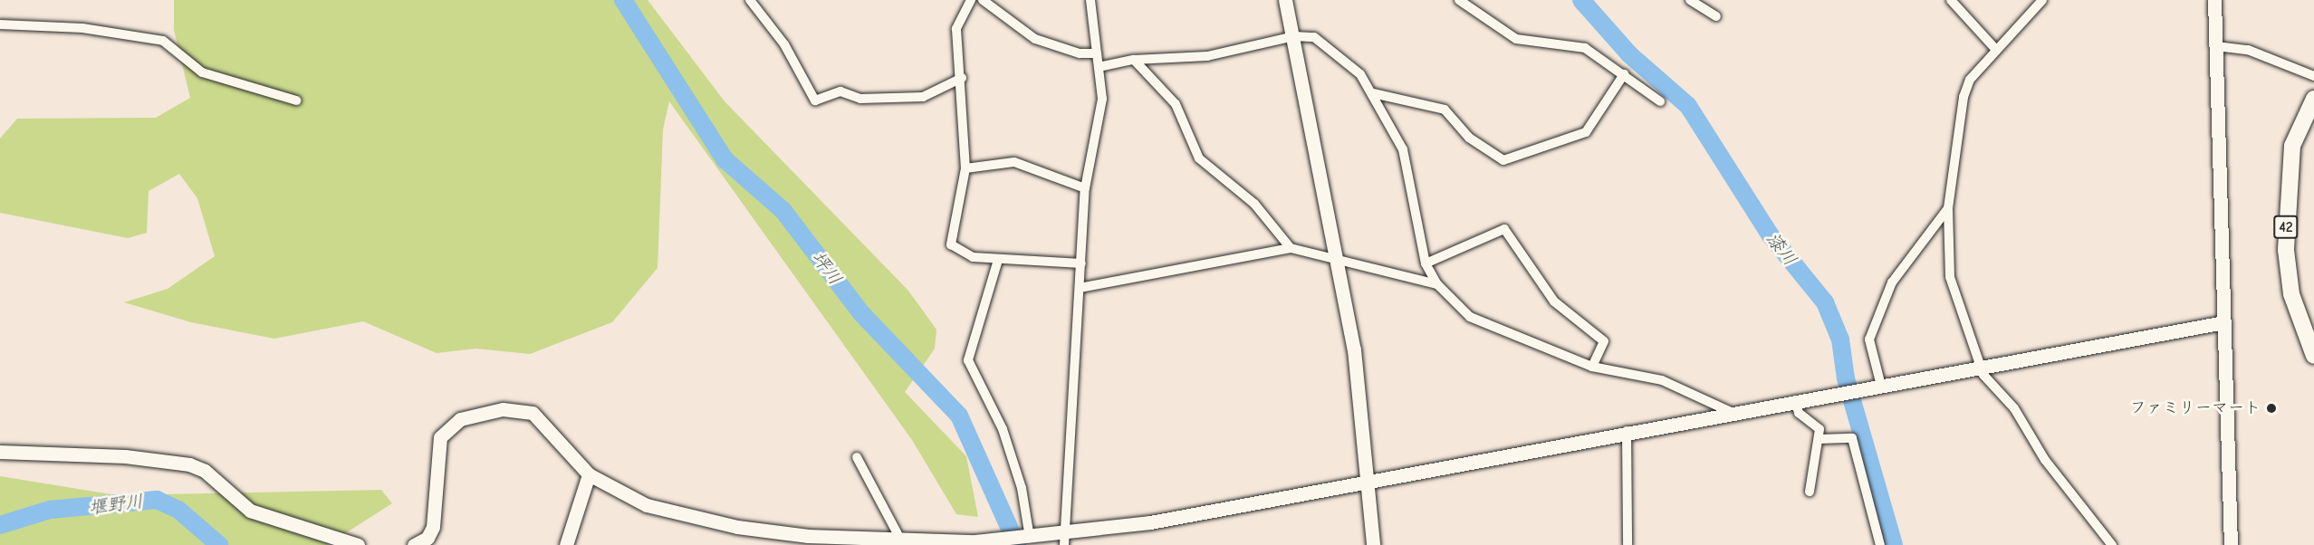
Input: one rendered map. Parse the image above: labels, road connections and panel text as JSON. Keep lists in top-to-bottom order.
{
  "streets": {
    "main road": ["42"]
  },
  "water": ["漆川", "坪川", "堰野川"],
  "places": ["ファミリーマート"]
}
